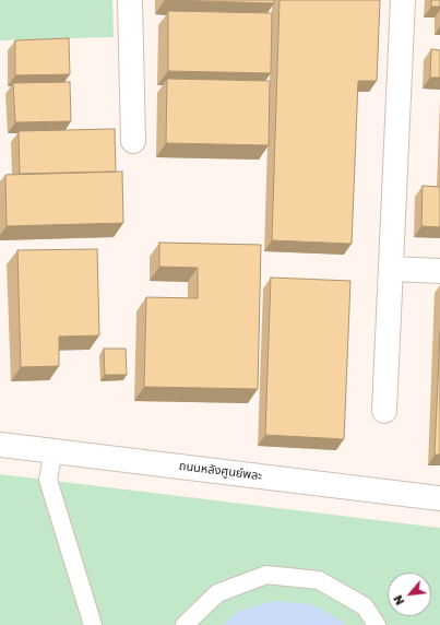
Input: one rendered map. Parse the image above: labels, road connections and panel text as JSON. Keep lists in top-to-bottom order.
{
  "streets": {
    "street": ["ถนนหลังศูนย์พละ"]
  },
  "north": "bottom left"
}
